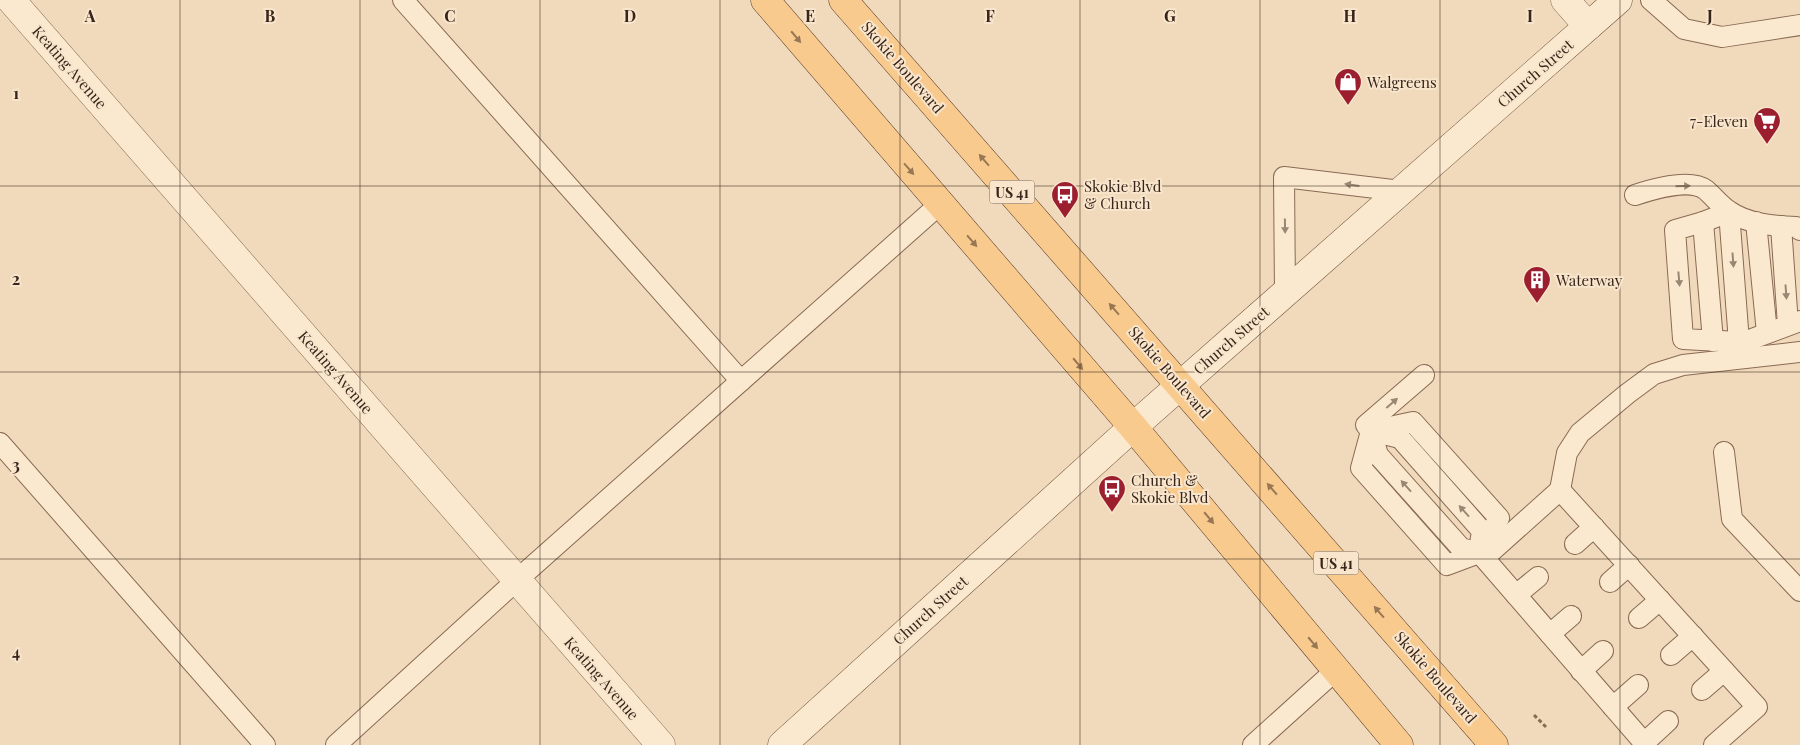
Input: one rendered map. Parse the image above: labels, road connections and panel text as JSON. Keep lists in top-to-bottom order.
{
  "streets": {
    "main road": ["Skokie Boulevard", "US 41"],
    "street": ["Keating Avenue", "Church Street"]
  },
  "crossings": [
    ["Skokie Boulevard", "Church Street"]
  ],
  "places": {
    "shop": ["Walgreens"],
    "supermarket": ["7-Eleven"],
    "bus stop": ["Skokie Blvd & Church", "Church & Skokie Blvd"],
    "building": ["Waterway"]
  },
  "grid": {
    "columns": [
      "A",
      "B",
      "C",
      "D",
      "E",
      "F",
      "G",
      "H",
      "I",
      "J"
    ],
    "rows": [
      "1",
      "2",
      "3",
      "4"
    ]
  }
}
